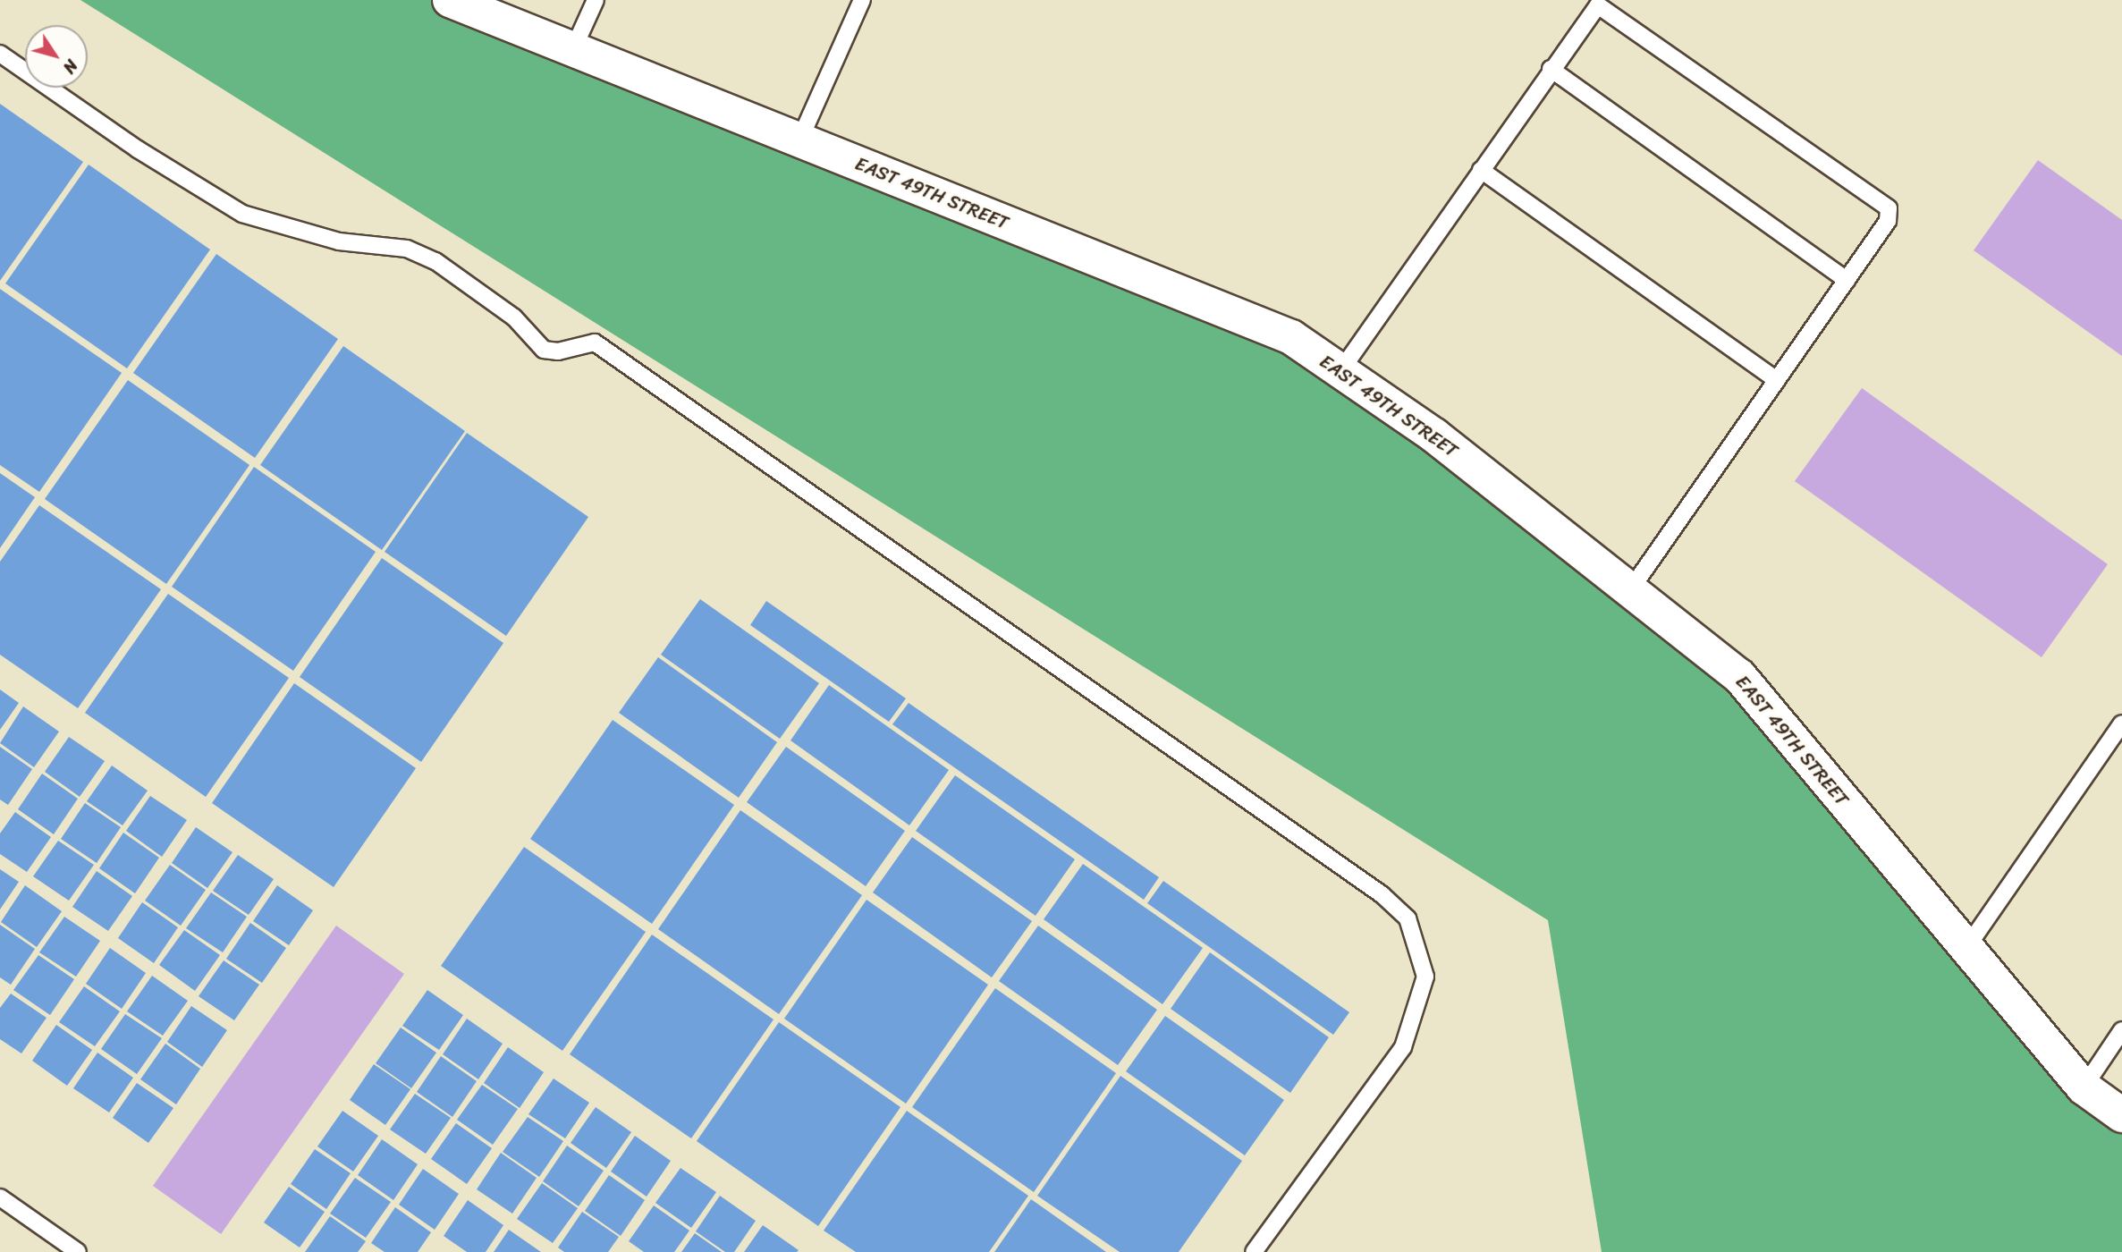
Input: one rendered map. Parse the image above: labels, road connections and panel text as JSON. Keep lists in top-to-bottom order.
{
  "streets": {
    "street": ["EAST 49TH STREET"]
  },
  "north": "bottom right"
}
